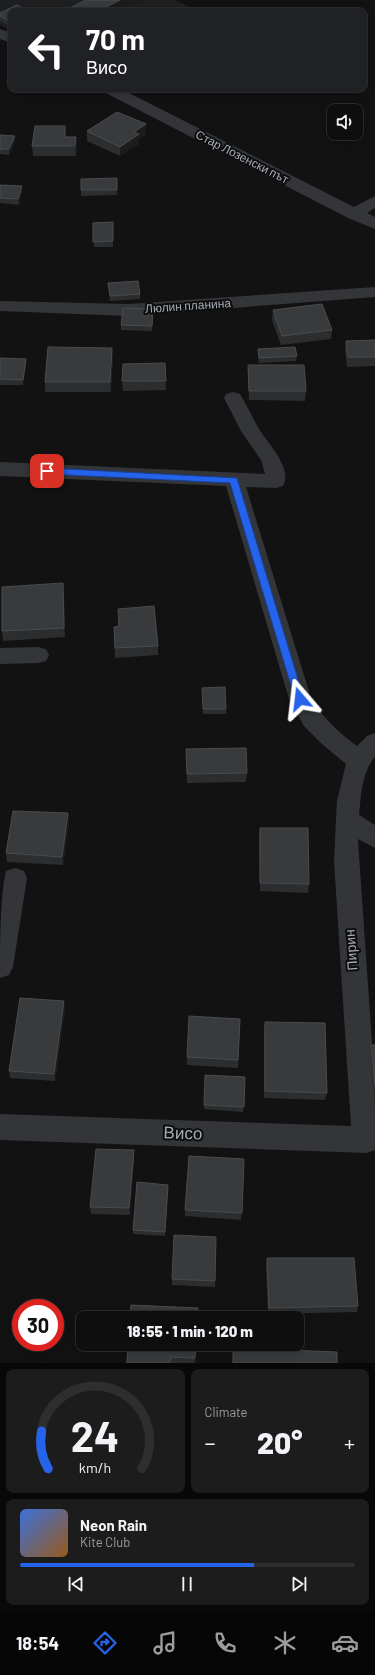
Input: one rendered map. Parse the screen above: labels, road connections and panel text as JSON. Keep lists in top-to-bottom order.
{
  "streets": {
    "street": [
      "Стар Лозенски път",
      "Люлин планина",
      "Пирин",
      "Висо"
    ]
  },
  "crossings": [
    ["Пирин", "Висо"]
  ],
  "page": {
    "turn": ["70 m", "Висо"],
    "limit": "30",
    "trip": "18:55 · 1 min · 120 m",
    "tile": "Climate",
    "heat": ["−", "20°", "+"],
    "song": ["Neon Rain", "Kite Club"],
    "tabs": "18:54",
    "gauge": ["24", "km/h"]
  }
}
